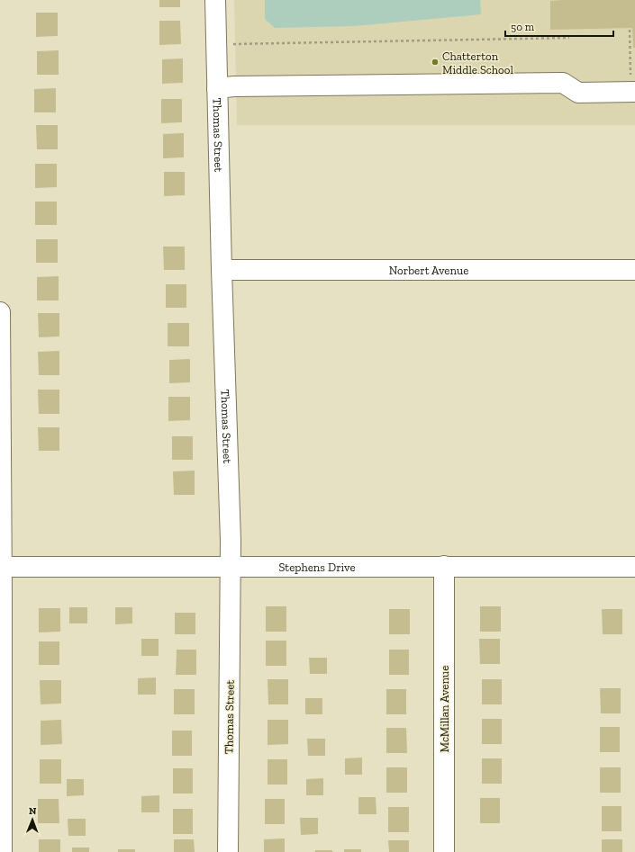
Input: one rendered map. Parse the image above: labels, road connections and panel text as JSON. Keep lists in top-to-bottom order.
{
  "streets": {
    "street": [
      "Thomas Street",
      "Norbert Avenue",
      "Stephens Drive",
      "McMillan Avenue"
    ]
  },
  "crossings": [
    ["Thomas Street", "Norbert Avenue"],
    ["Thomas Street", "Stephens Drive"],
    ["Stephens Drive", "McMillan Avenue"]
  ],
  "places": ["Chatterton Middle School"],
  "scale_bar": "50 m",
  "north": "top"
}
